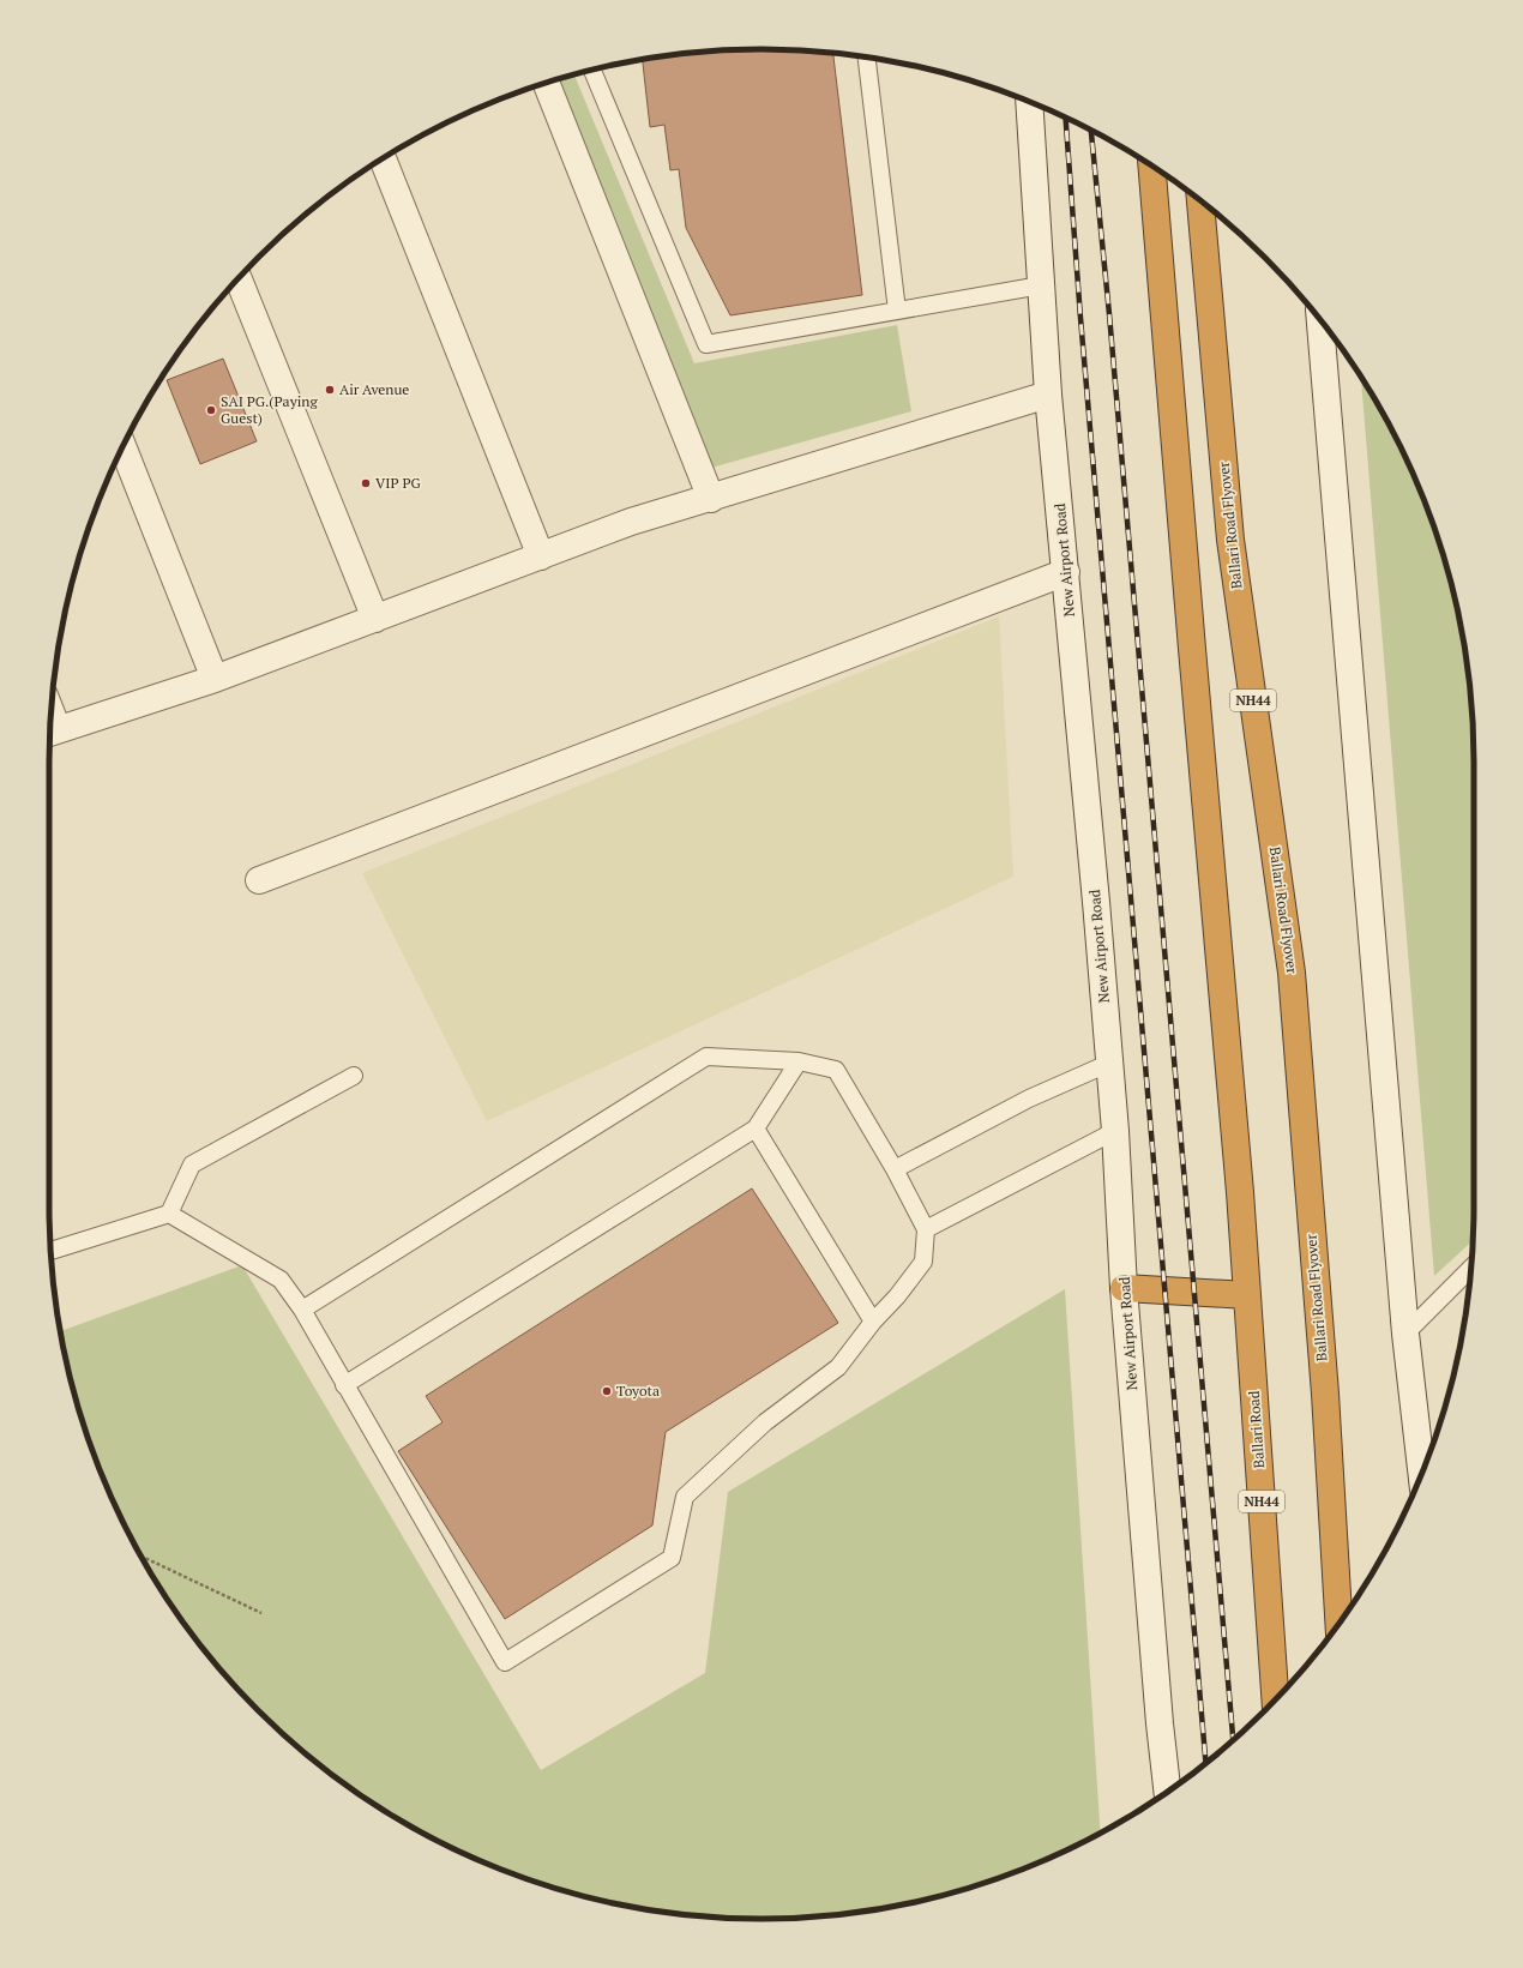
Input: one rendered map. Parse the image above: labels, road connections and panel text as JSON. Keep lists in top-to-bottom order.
{
  "streets": {
    "highway": ["Ballari Road Flyover", "NH44", "Ballari Road"],
    "street": ["New Airport Road"]
  },
  "crossings": [
    ["NH44", "Ballari Road"]
  ],
  "places": [
    "Air Avenue",
    "SAI PG.(Paying Guest)",
    "VIP PG",
    "Toyota"
  ]
}
